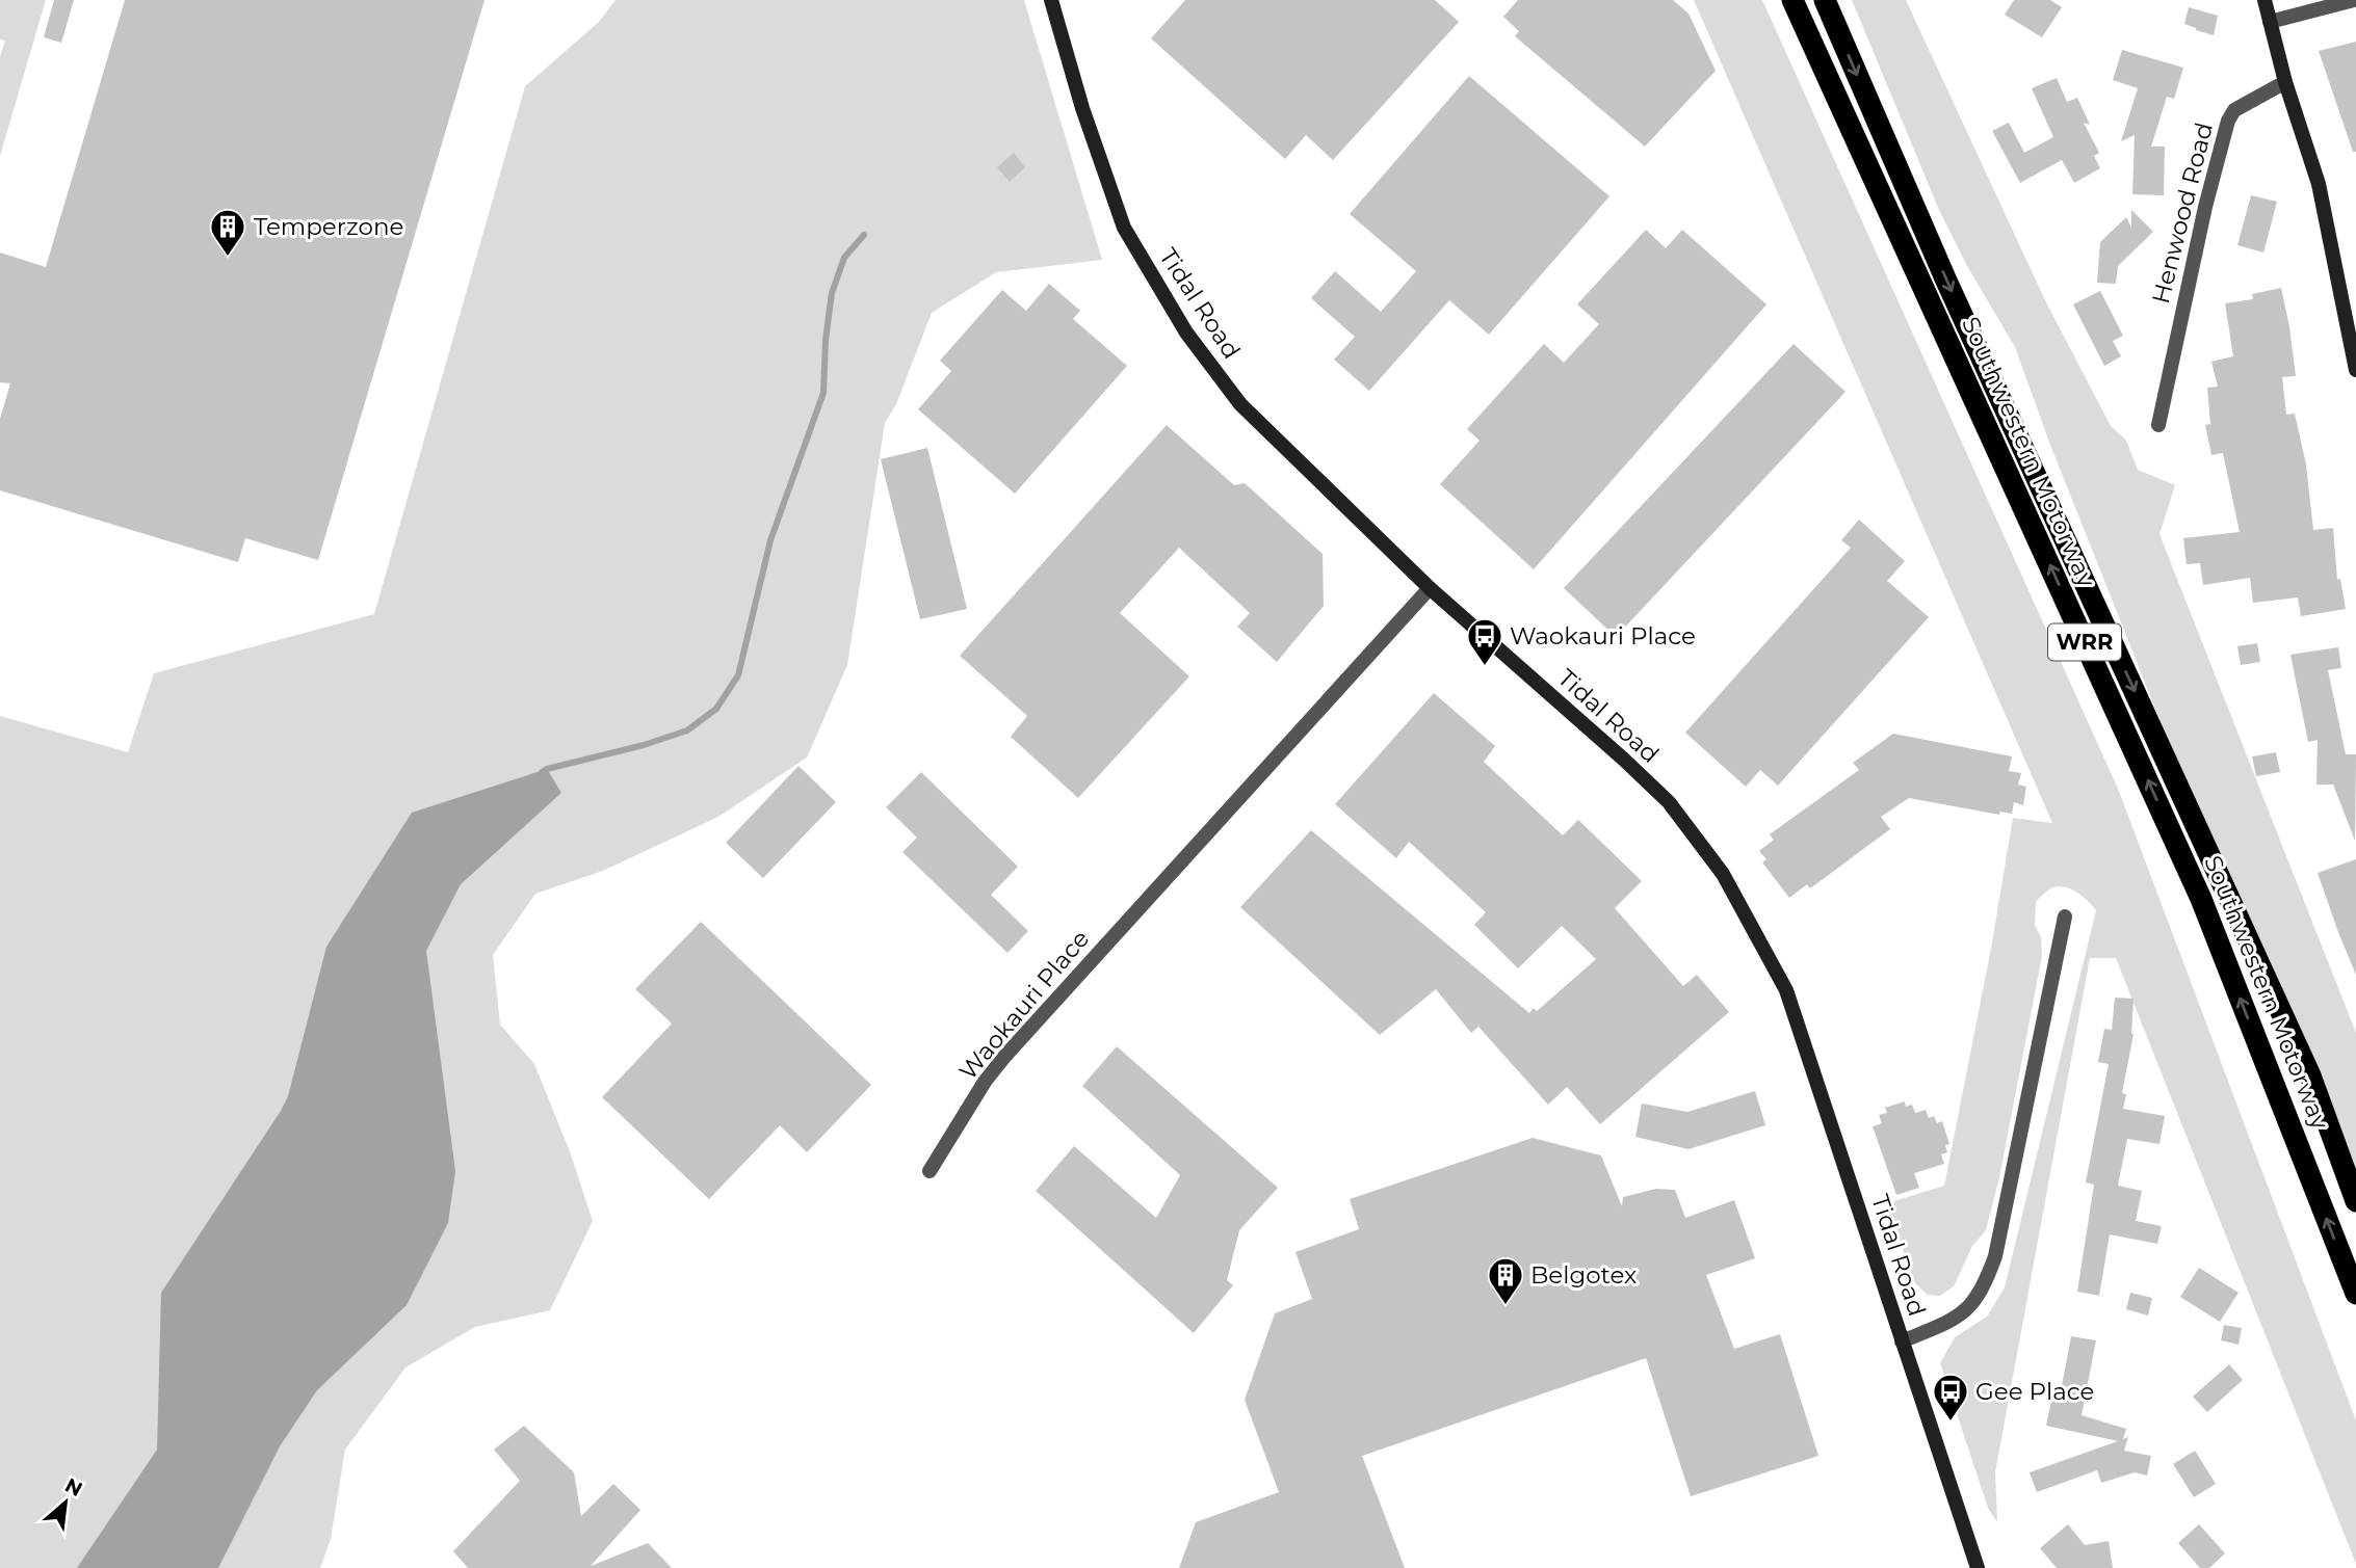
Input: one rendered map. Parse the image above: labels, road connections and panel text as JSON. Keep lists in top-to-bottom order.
{
  "streets": {
    "highway": ["Southwestern Motorway", "WRR"],
    "main road": ["Tidal Road"],
    "street": ["Henwood Road", "Waokauri Place"]
  },
  "crossings": [
    ["Tidal Road", "Waokauri Place"]
  ],
  "places": {
    "building": ["Temperzone", "Belgotex"],
    "bus stop": ["Waokauri Place", "Gee Place"]
  },
  "north": "top right"
}
